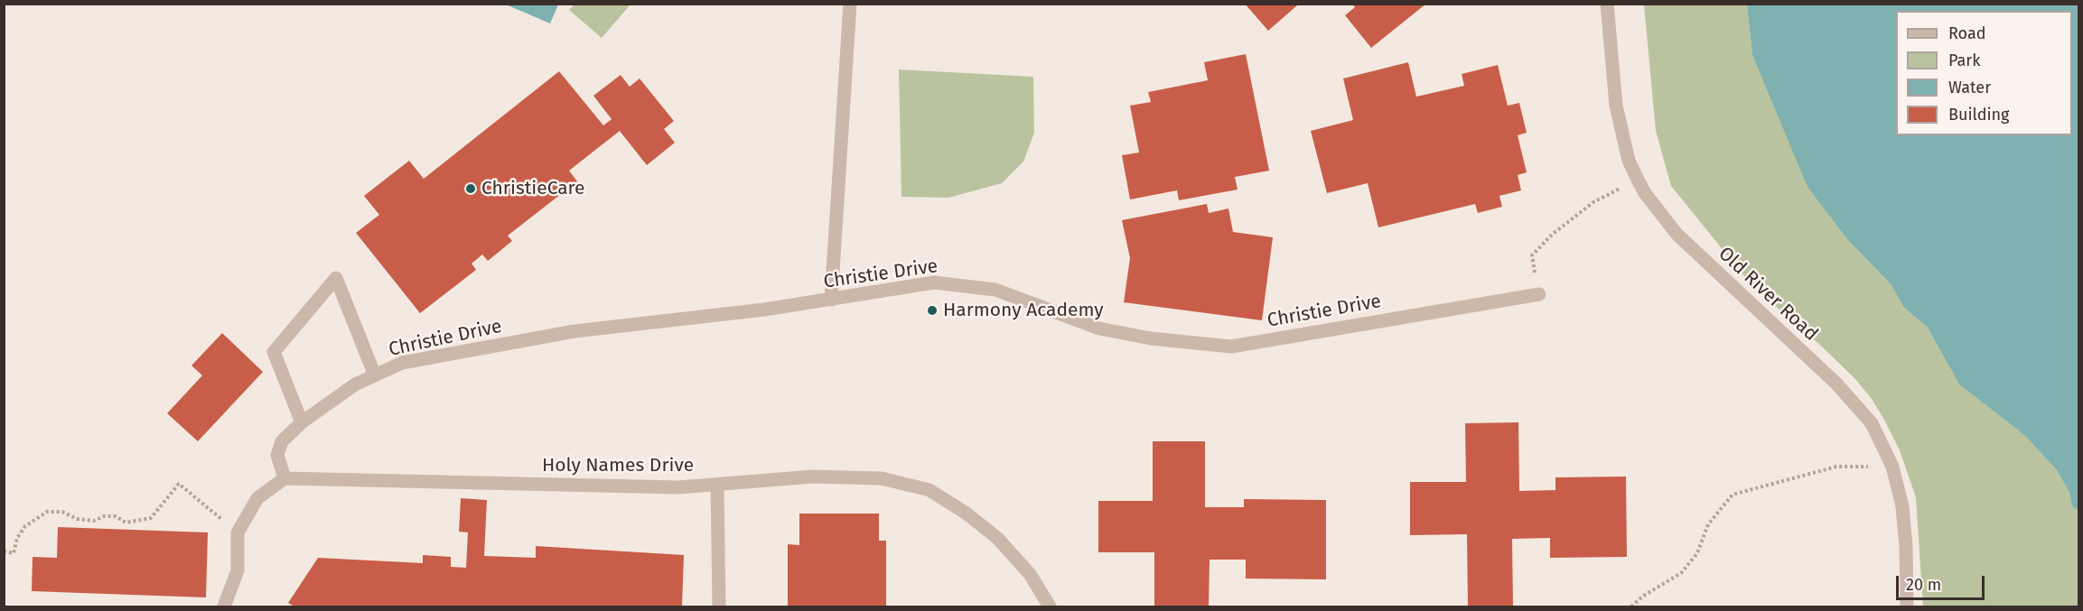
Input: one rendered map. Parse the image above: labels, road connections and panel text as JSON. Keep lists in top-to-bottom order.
{
  "streets": {
    "street": ["Christie Drive", "Old River Road", "Holy Names Drive"]
  },
  "crossings": [
    ["Christie Drive", "Holy Names Drive"]
  ],
  "places": ["ChristieCare", "Harmony Academy"],
  "legend": [
    "Road",
    "Park",
    "Water",
    "Building"
  ],
  "scale_bar": "20 m"
}
